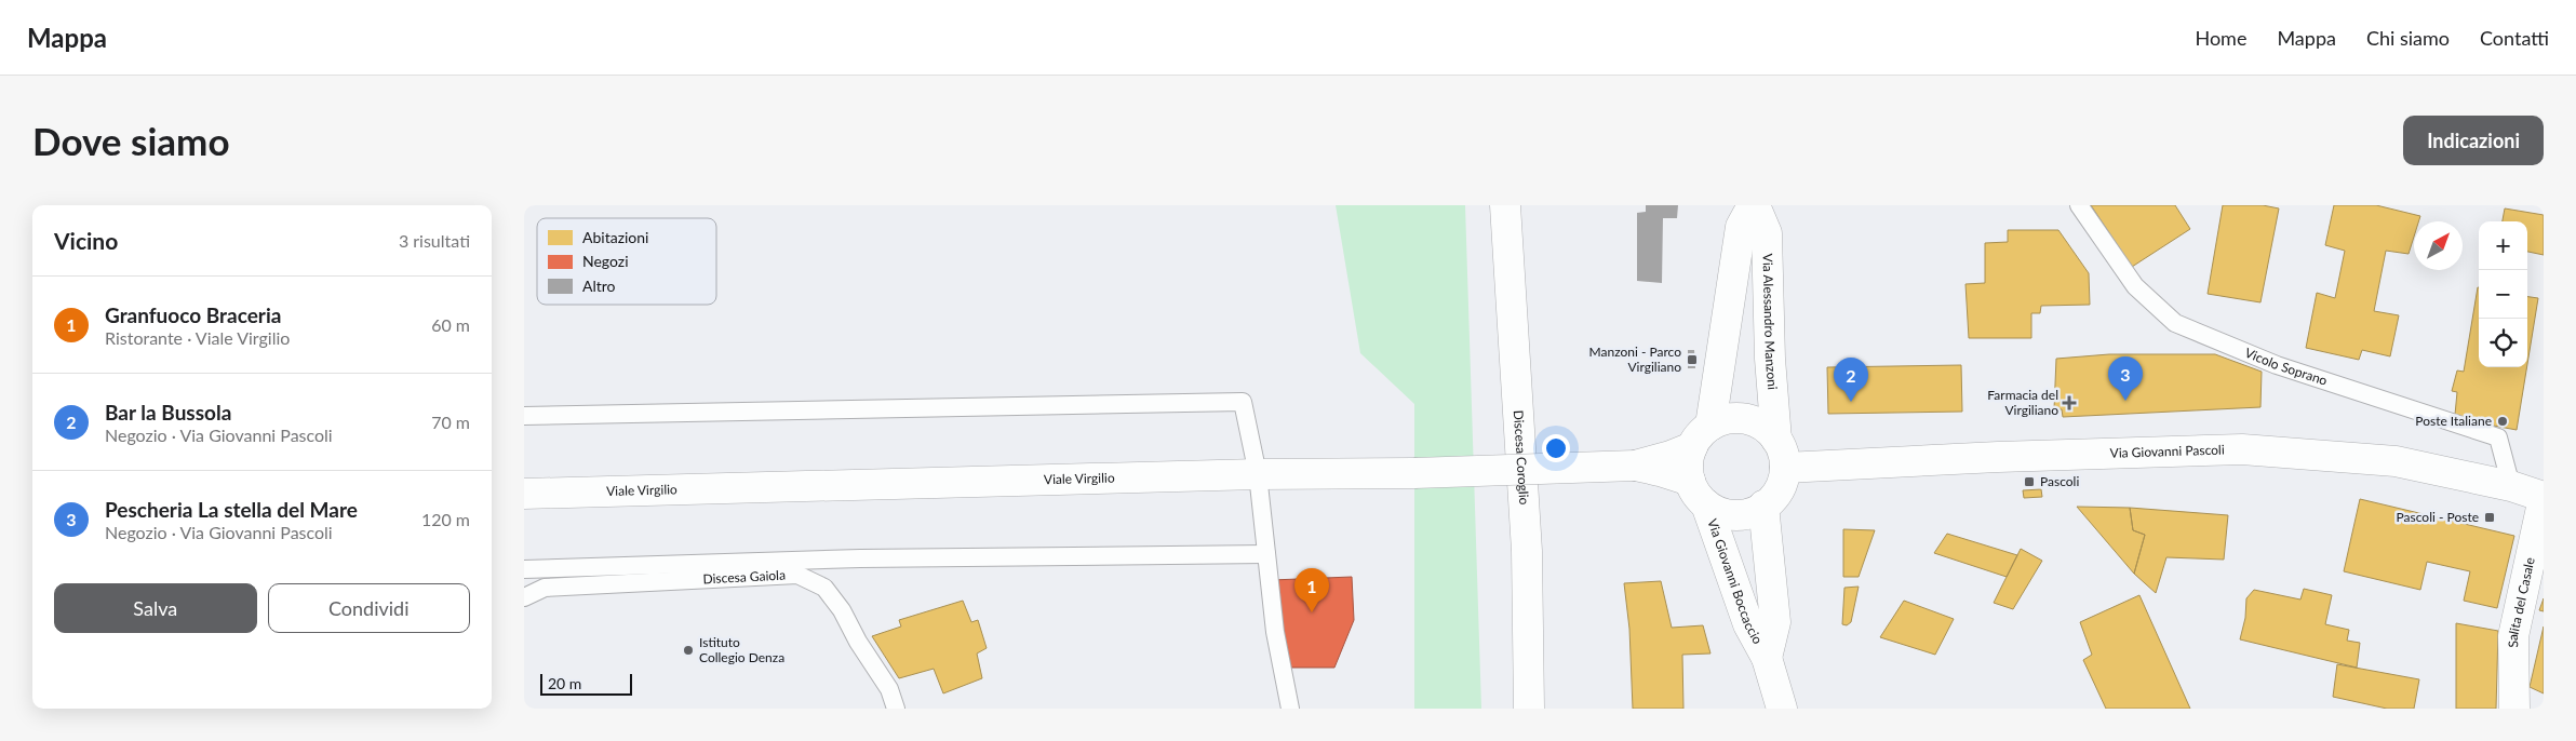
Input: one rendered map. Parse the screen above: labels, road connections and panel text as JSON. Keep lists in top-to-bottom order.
{
  "streets": {
    "street": [
      "Via Alessandro Manzoni",
      "Via Giovanni Pascoli",
      "Discesa Coroglio",
      "Viale Virgilio",
      "Via Giovanni Boccaccio",
      "Salita del Casale"
    ],
    "lane": ["Vicolo Soprano", "Discesa Gaiola"]
  },
  "crossings": [
    ["Via Alessandro Manzoni", "Via Giovanni Pascoli"],
    ["Via Alessandro Manzoni", "Viale Virgilio"],
    ["Via Alessandro Manzoni", "Via Giovanni Boccaccio"],
    ["Vicolo Soprano", "Via Giovanni Pascoli"],
    ["Via Giovanni Pascoli", "Viale Virgilio"],
    ["Via Giovanni Pascoli", "Via Giovanni Boccaccio"],
    ["Via Giovanni Pascoli", "Salita del Casale"],
    ["Viale Virgilio", "Via Giovanni Boccaccio"]
  ],
  "places": {
    "transit": ["Manzoni - Parco Virgiliano", "Pascoli", "Pascoli - Poste"],
    "health": ["Farmacia del Virgiliano"],
    "other": ["Poste Italiane", "Istituto Collegio Denza"]
  },
  "legend": ["Abitazioni", "Negozi", "Altro"],
  "scale_bar": "20 m",
  "north": "top right",
  "page": {
    "header": "Mappa",
    "nav": [
      "Home",
      "Mappa",
      "Chi siamo",
      "Contatti"
    ],
    "buttons": [
      "Indicazioni",
      ["Salva", "Condividi"]
    ],
    "title": "Dove siamo",
    "heading": ["Vicino", "3 risultati"],
    "map_buttons": ["+", "−"],
    "list": [
      {
        "mark": "1",
        "name": "Granfuoco Braceria",
        "note": "Ristorante · Viale Virgilio",
        "value": "60 m"
      },
      {
        "mark": "2",
        "name": "Bar la Bussola",
        "note": "Negozio · Via Giovanni Pascoli",
        "value": "70 m"
      },
      {
        "mark": "3",
        "name": "Pescheria La stella del Mare",
        "note": "Negozio · Via Giovanni Pascoli",
        "value": "120 m"
      }
    ],
    "pins": ["3", "2", "1"],
    "scale": "20 m"
  }
}
